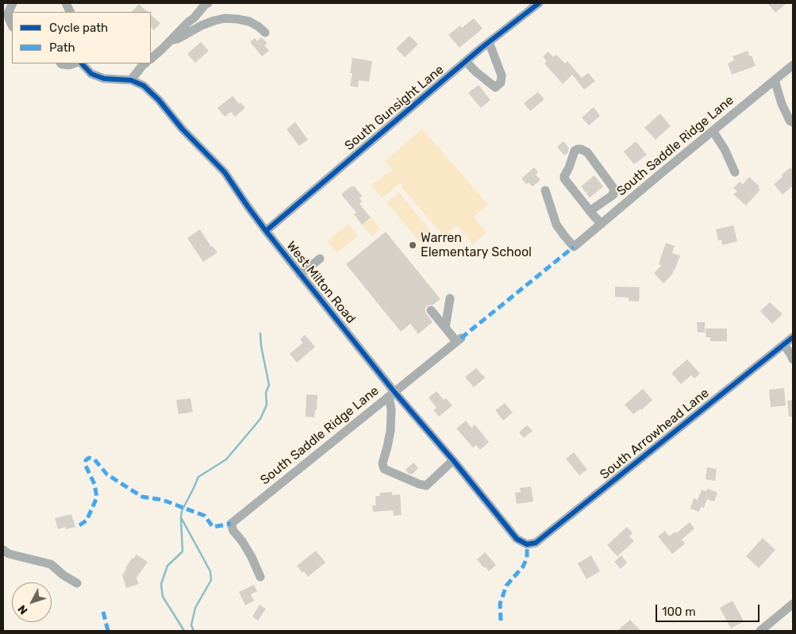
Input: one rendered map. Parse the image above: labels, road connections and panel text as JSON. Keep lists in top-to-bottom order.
{
  "streets": {
    "street": [
      "South Gunsight Lane",
      "South Saddle Ridge Lane",
      "West Milton Road",
      "South Arrowhead Lane"
    ]
  },
  "crossings": [
    ["South Gunsight Lane", "West Milton Road"],
    ["South Saddle Ridge Lane", "West Milton Road"],
    ["West Milton Road", "South Arrowhead Lane"]
  ],
  "places": ["Warren Elementary School"],
  "legend": ["Cycle path", "Path"],
  "scale_bar": "100 m",
  "north": "bottom left"
}
